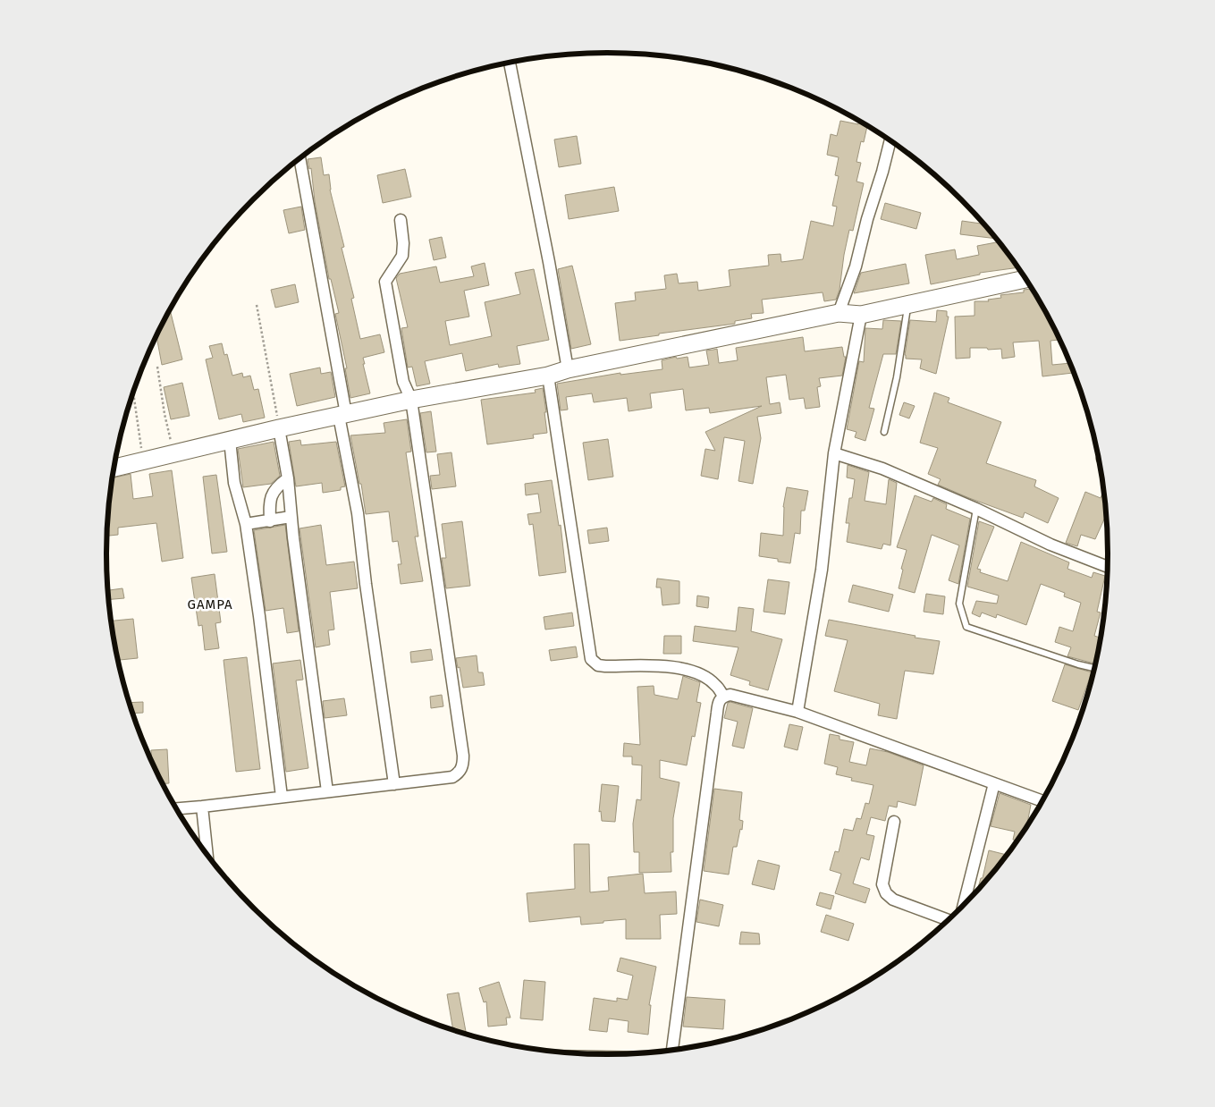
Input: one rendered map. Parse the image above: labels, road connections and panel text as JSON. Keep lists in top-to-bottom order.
{
  "districts": ["GAMPA"]
}
